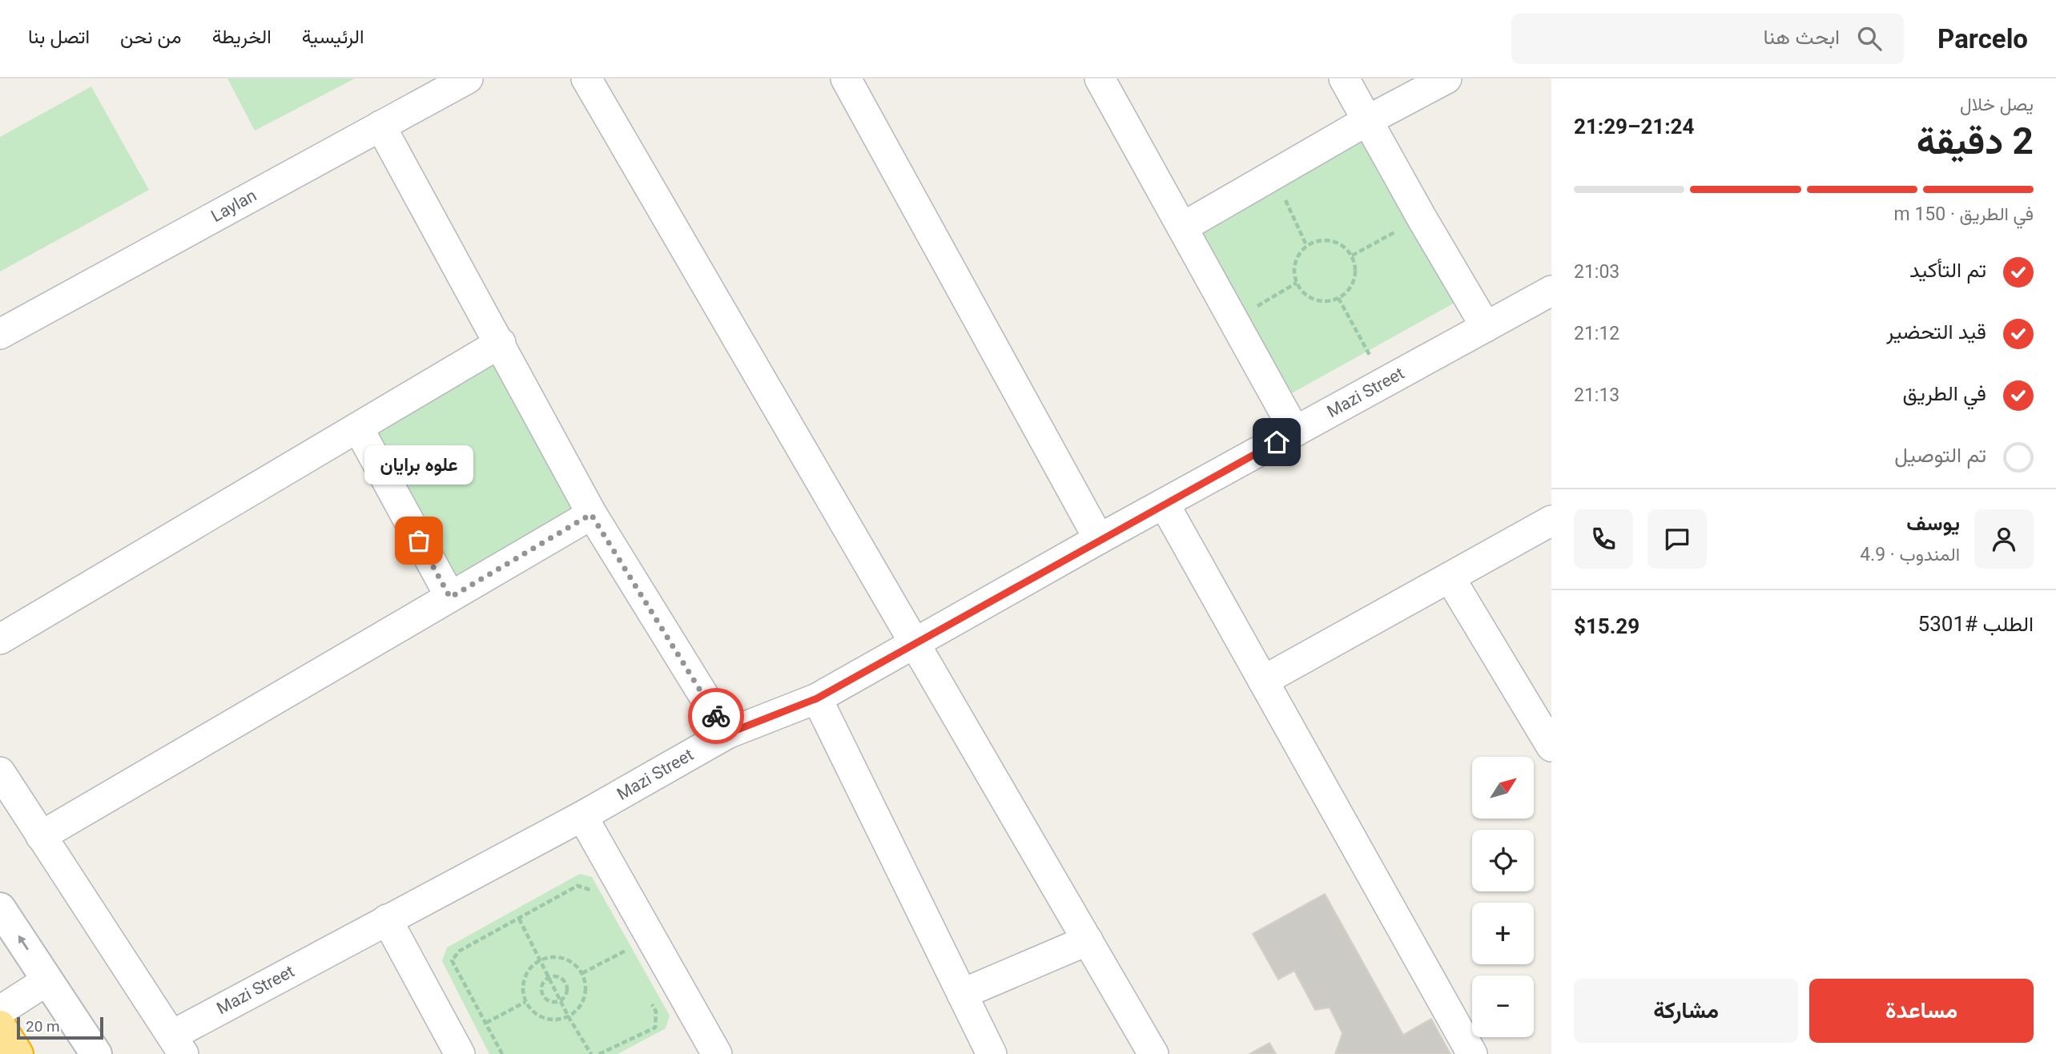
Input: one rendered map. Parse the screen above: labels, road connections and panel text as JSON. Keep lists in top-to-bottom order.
{
  "streets": {
    "street": ["Laylan", "Mazi Street"]
  },
  "places": ["علوه برايان"],
  "scale_bar": "20 m",
  "north": "top right",
  "page": {
    "header": "Parcelo",
    "search": "ابحث هنا",
    "nav": [
      "الرئيسية",
      "الخريطة",
      "من نحن",
      "اتصل بنا"
    ],
    "heading": ["2 دقيقة", "يصل خلال", "21:24–21:29"],
    "panel": [
      "يوسف",
      "المندوب · 4.9",
      "الطلب #5301",
      "$15.29"
    ],
    "bar": "في الطريق · 150 m",
    "list": [
      ["تم التأكيد", "21:03"],
      ["قيد التحضير", "21:12"],
      ["في الطريق", "21:13"],
      "تم التوصيل"
    ],
    "bubble": "علوه برايان",
    "map_buttons": ["+", "−"],
    "buttons": ["مساعدة", "مشاركة"],
    "scale": "20 m"
  }
}
